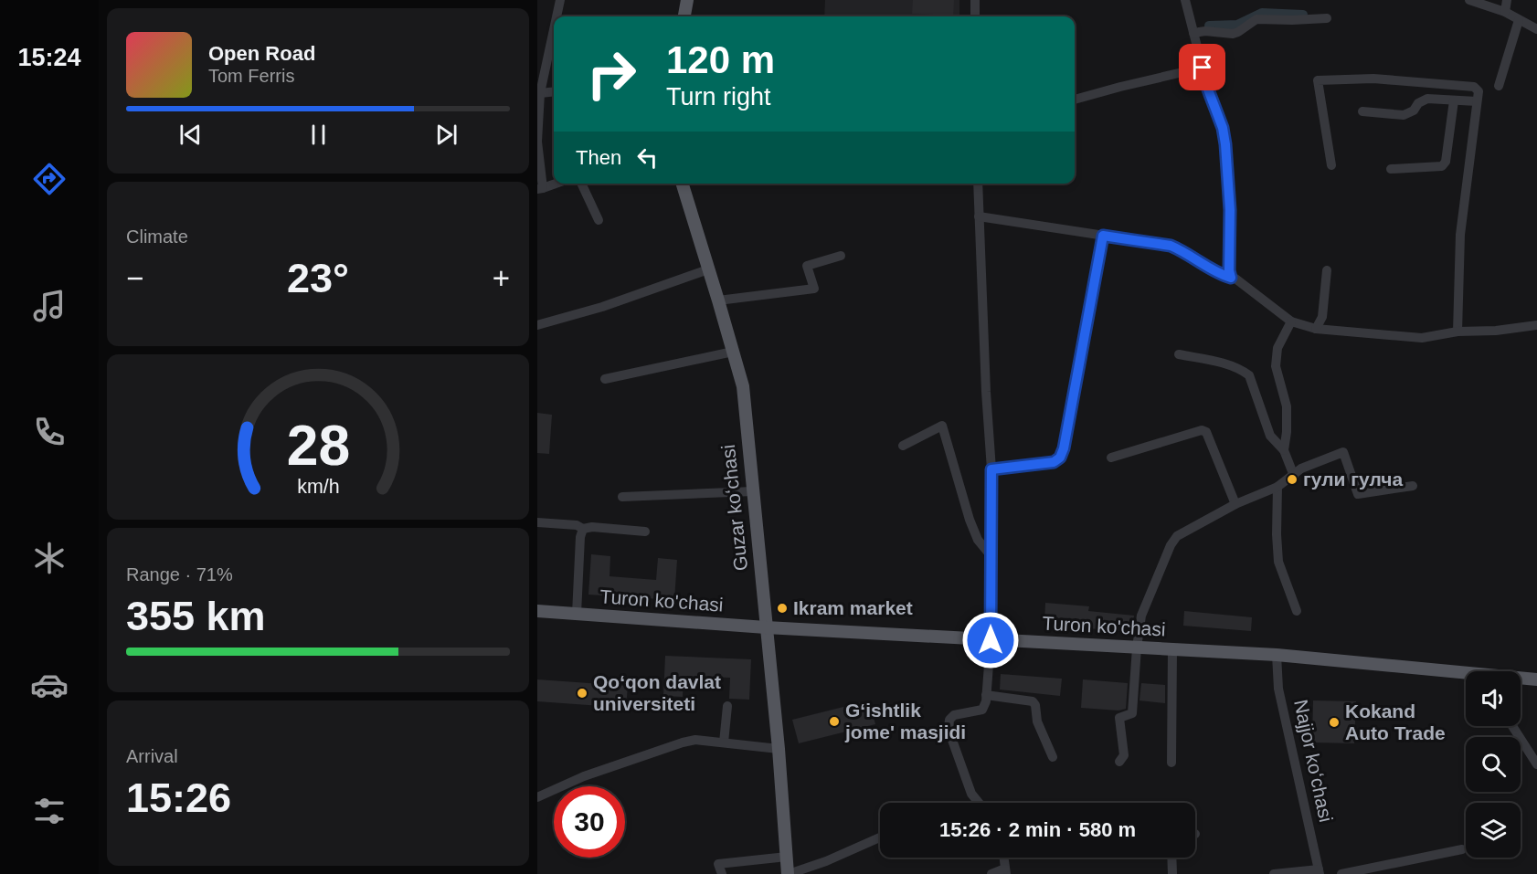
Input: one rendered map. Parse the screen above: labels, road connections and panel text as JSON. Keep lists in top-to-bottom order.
{
  "streets": {
    "main road": ["Guzar koʻchasi", "Turon ko'chasi"],
    "street": ["Najjor koʻchasi"]
  },
  "crossings": [
    ["Guzar koʻchasi", "Turon ko'chasi"],
    ["Turon ko'chasi", "Najjor koʻchasi"]
  ],
  "places": [
    "гули гулча",
    "Ikram market",
    "Qoʻqon davlat universiteti",
    "Gʻishtlik jome' masjidi",
    "Kokand Auto Trade"
  ],
  "page": {
    "tabs": "15:24",
    "turn": ["120 m", "Turn right"],
    "song": ["Open Road", "Tom Ferris"],
    "then": "Then",
    "tile": [
      "Climate",
      ["Range · 71%", "355 km"],
      ["Arrival", "15:26"]
    ],
    "heat": ["−", "23°", "+"],
    "limit": "30",
    "trip": "15:26 · 2 min · 580 m",
    "gauge": ["28", "km/h"]
  }
}
